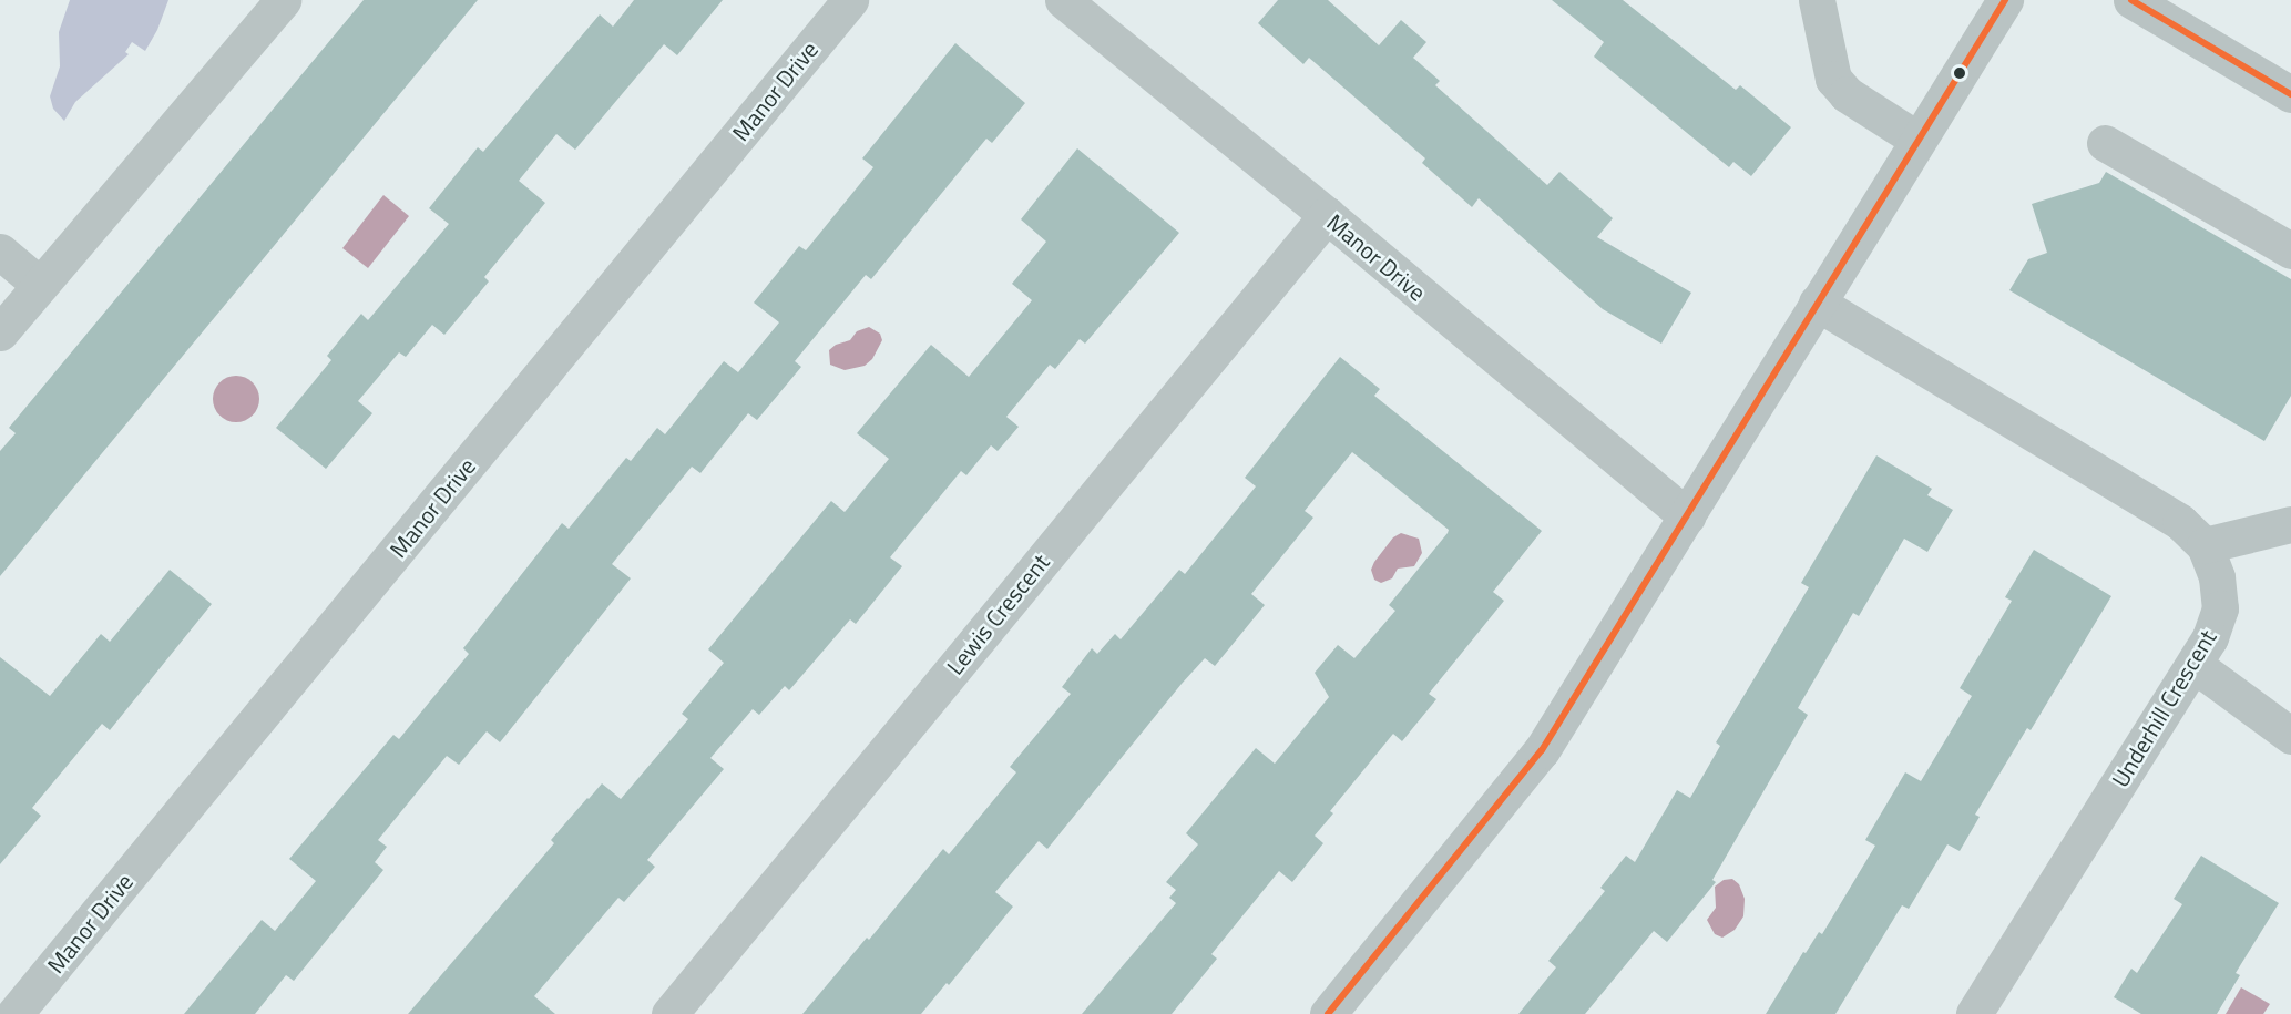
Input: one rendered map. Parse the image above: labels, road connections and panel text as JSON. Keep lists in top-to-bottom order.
{
  "streets": {
    "street": ["Manor Drive", "Lewis Crescent", "Underhill Crescent"]
  },
  "crossings": [
    ["Manor Drive", "Lewis Crescent"]
  ]
}
